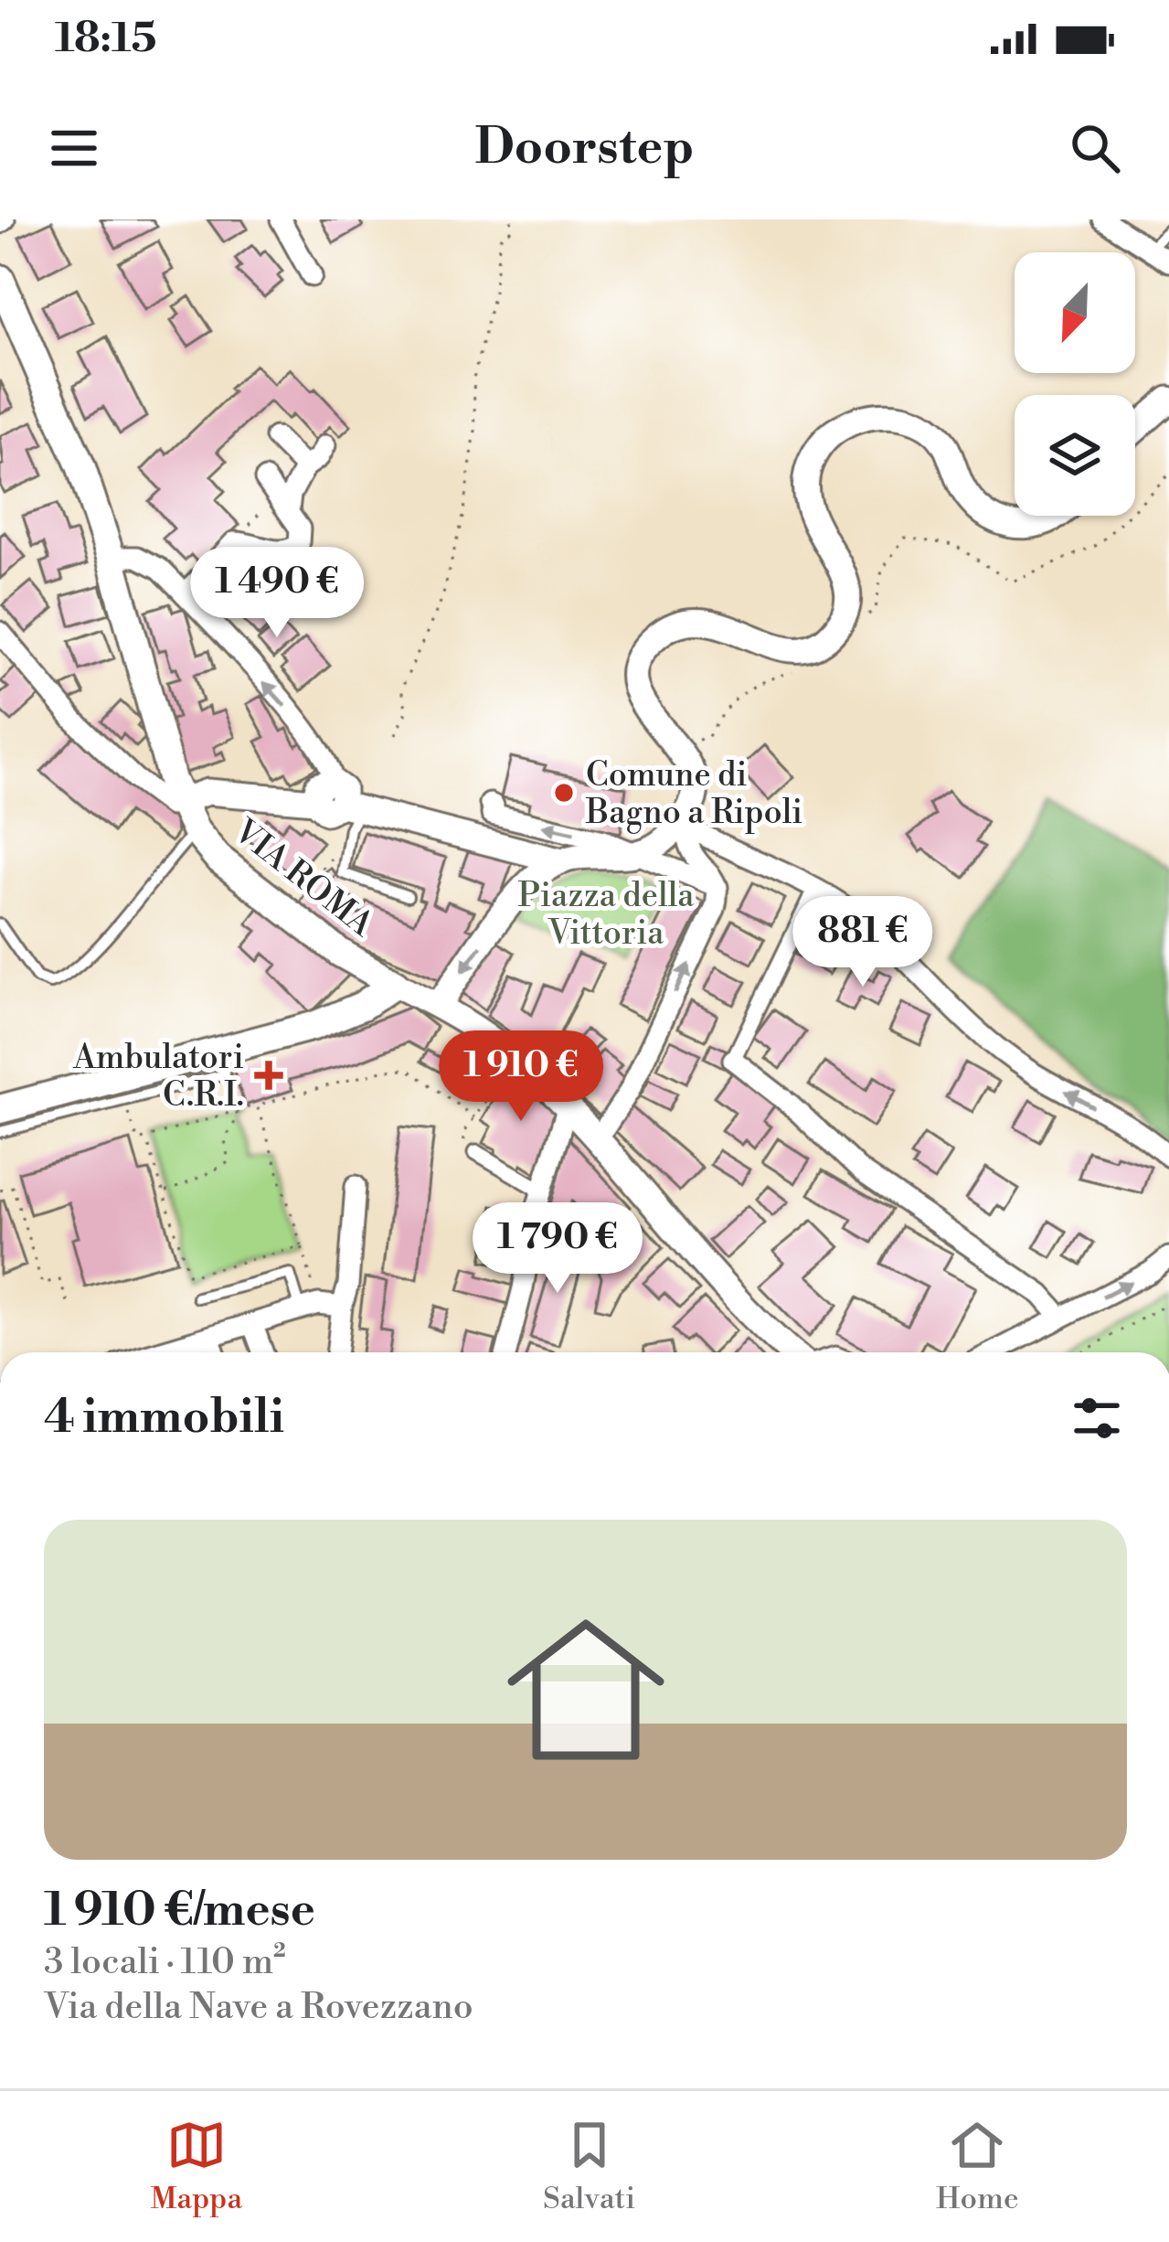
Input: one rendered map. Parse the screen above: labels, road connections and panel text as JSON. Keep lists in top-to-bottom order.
{
  "streets": {
    "main road": ["VIA ROMA"]
  },
  "parks": ["Piazza della Vittoria"],
  "places": {
    "other": ["Comune di Bagno a Ripoli"],
    "health": ["Ambulatori C.R.I."]
  },
  "north": "bottom left",
  "page": {
    "status": "18:15",
    "header": "Doorstep",
    "price": [
      "1 490 €",
      "881 €",
      "1 910 €",
      "1 790 €"
    ],
    "heading": "4 immobili",
    "list": [
      {
        "name": "1 910 €/mese",
        "note": "3 locali · 110 m² · Via della Nave a Rovezzano"
      }
    ],
    "tabs": ["Mappa", "Salvati", "Home"]
  }
}
